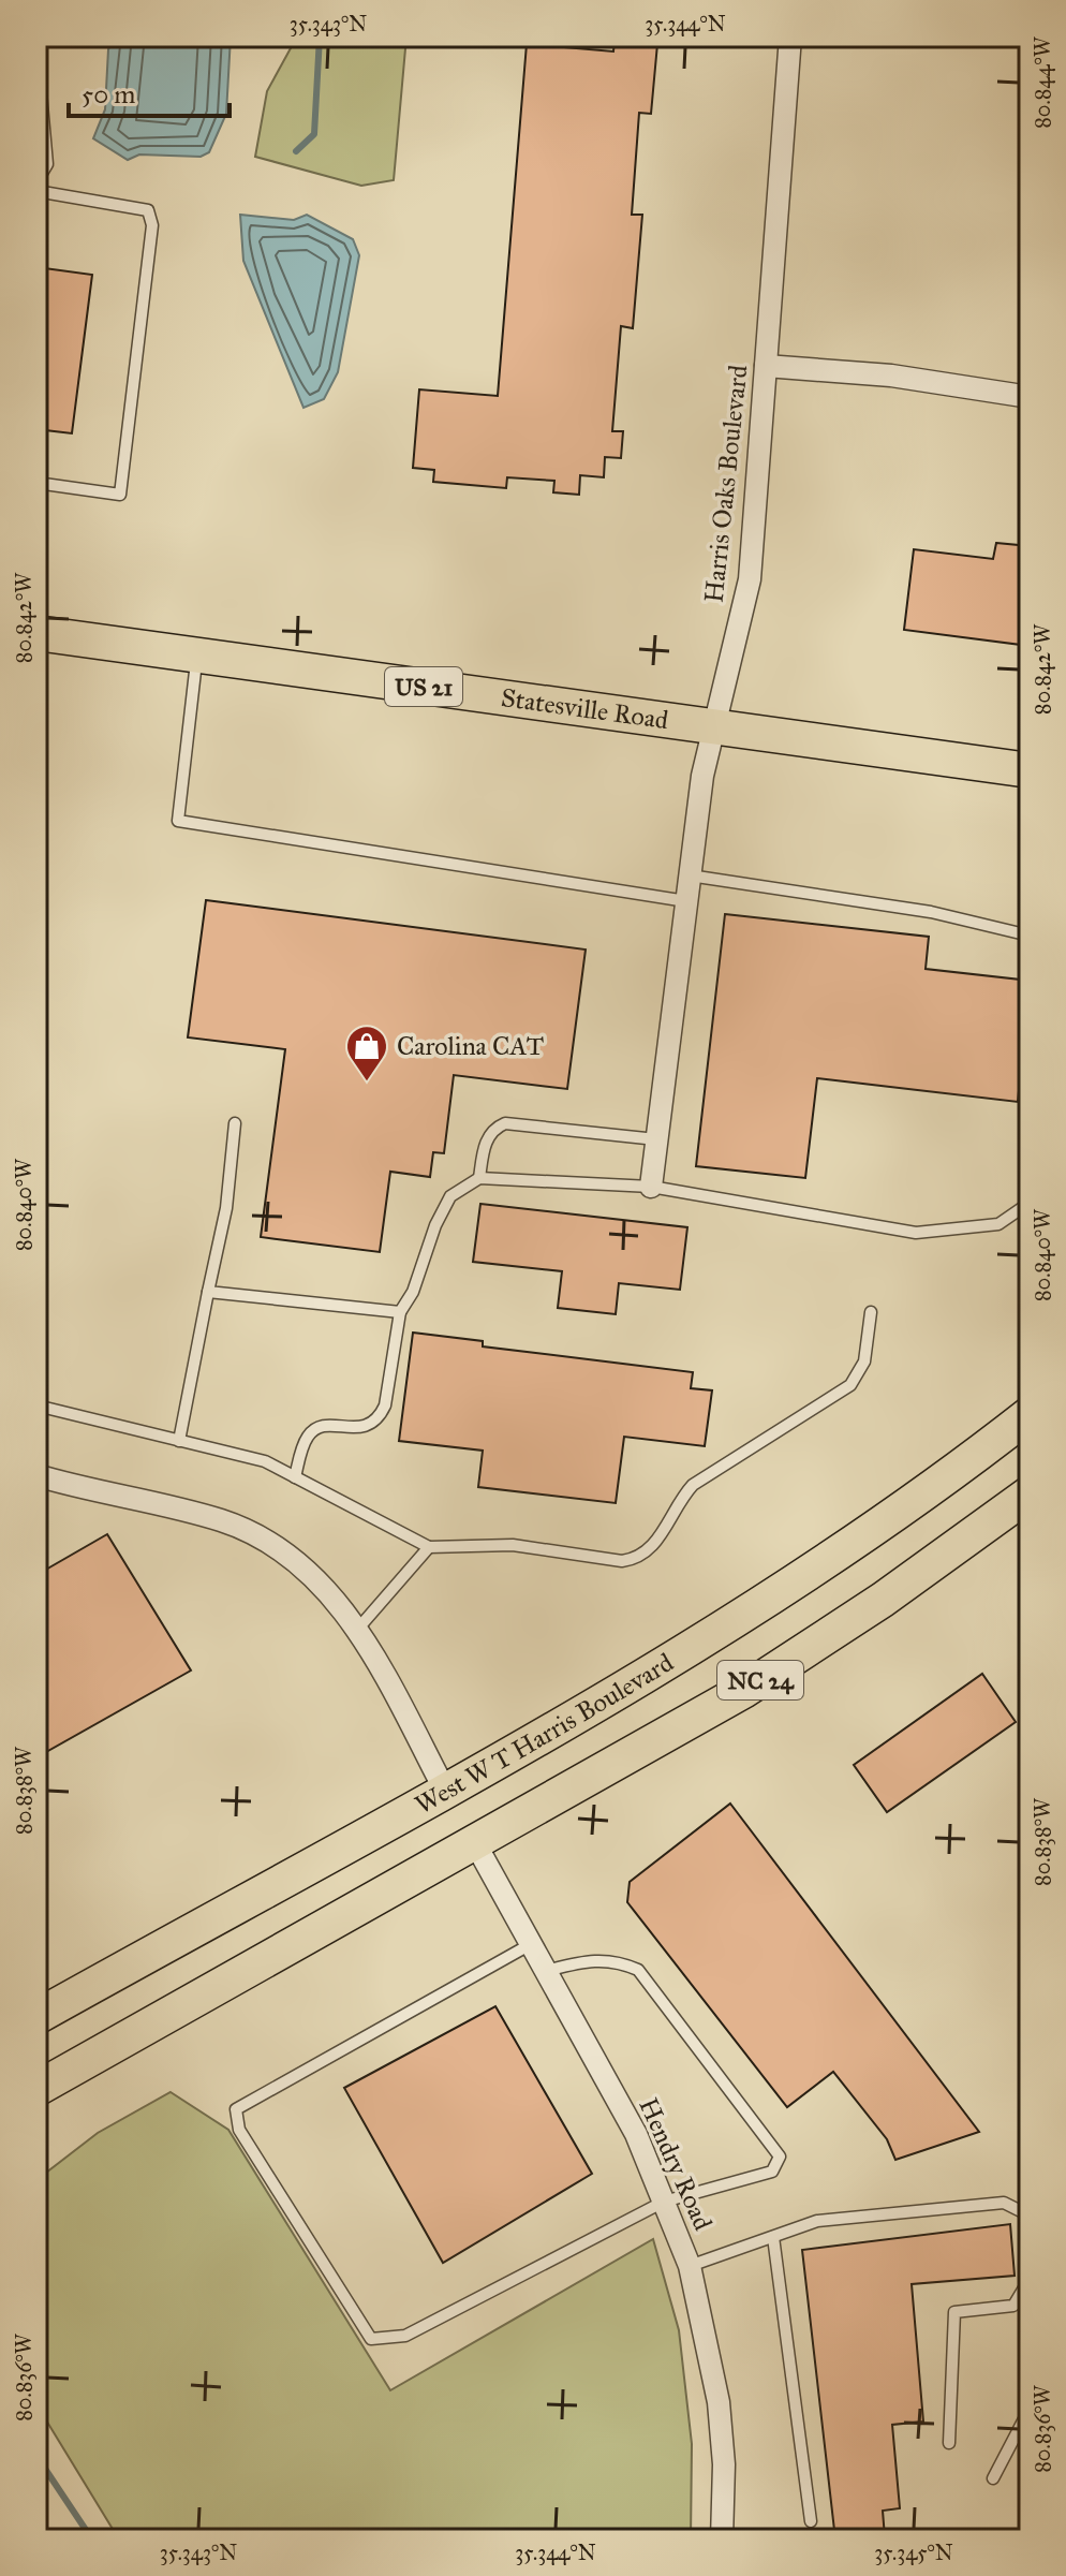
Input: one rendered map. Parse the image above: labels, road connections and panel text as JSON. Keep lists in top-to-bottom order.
{
  "streets": {
    "main road": [
      "US 21",
      "Statesville Road",
      "NC 24",
      "West W T Harris Boulevard"
    ],
    "street": ["Harris Oaks Boulevard", "Hendry Road"]
  },
  "crossings": [
    ["Harris Oaks Boulevard", "Statesville Road"],
    ["NC 24", "Hendry Road"]
  ],
  "places": {
    "shop": ["Carolina CAT"]
  },
  "scale_bar": "50 m",
  "coordinates": [
    "35.343°N",
    "35.344°N",
    "80.844°W",
    "80.842°W",
    "80.840°W",
    "80.838°W",
    "80.836°W",
    "35.345°N"
  ]
}
